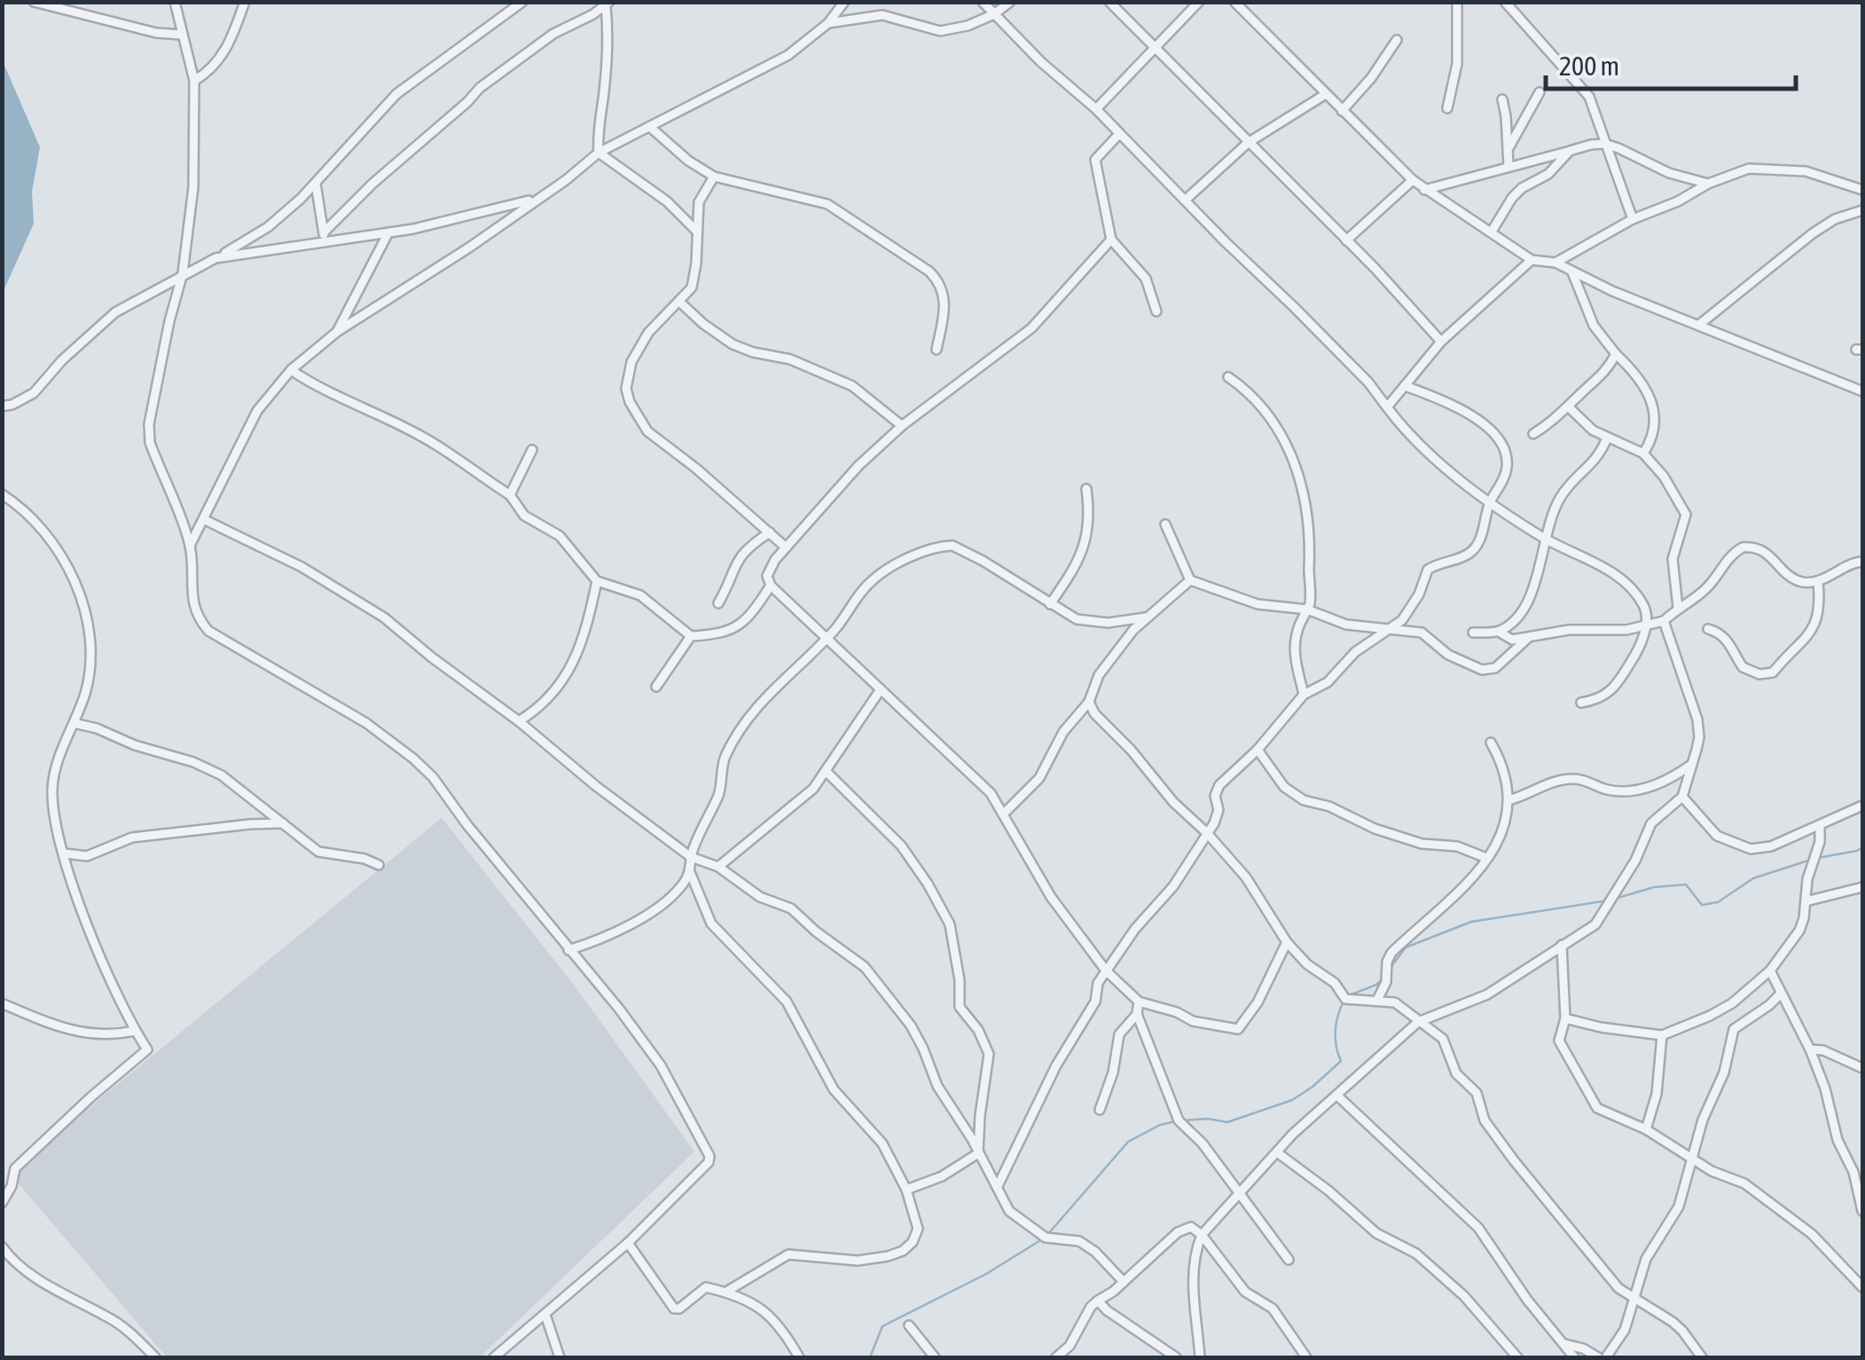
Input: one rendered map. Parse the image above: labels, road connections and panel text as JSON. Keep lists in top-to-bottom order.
{
  "scale_bar": "200 m"
}
